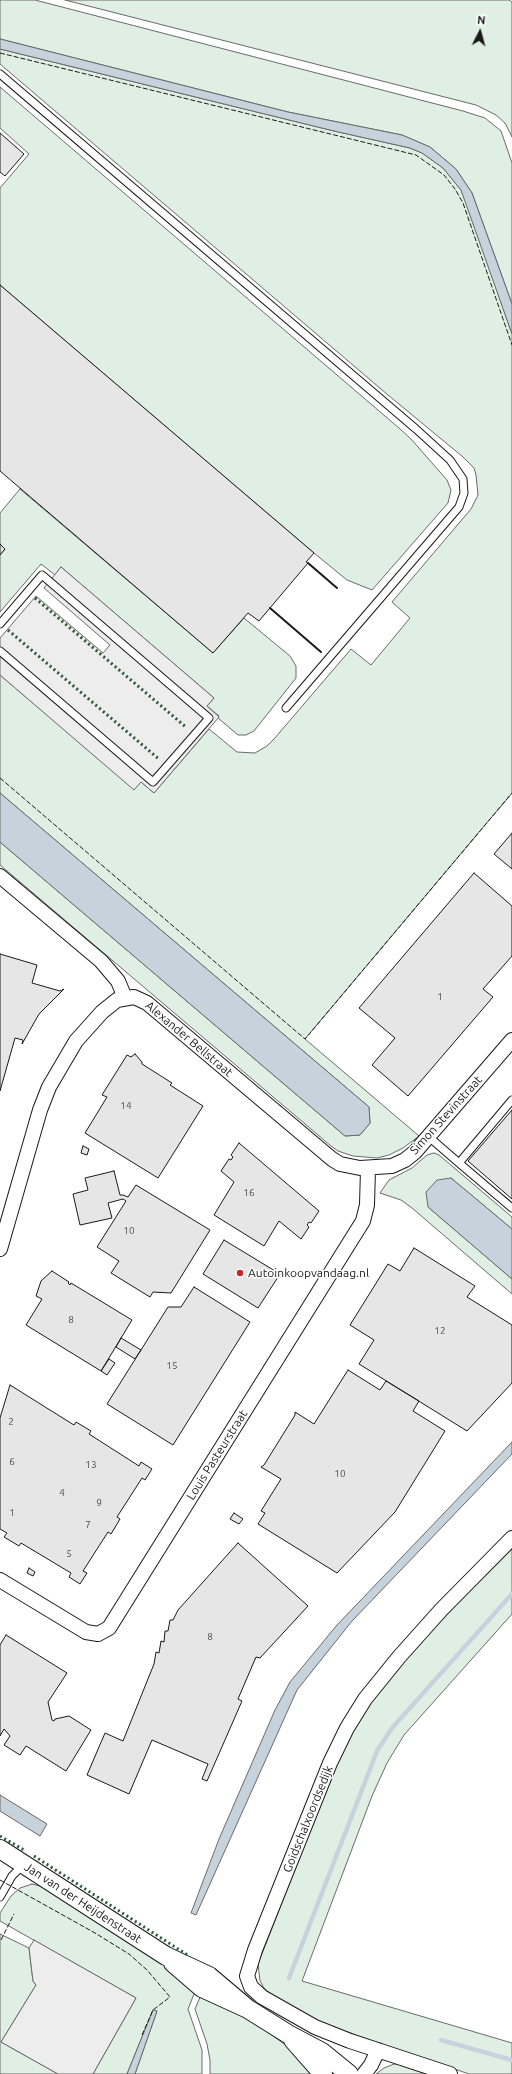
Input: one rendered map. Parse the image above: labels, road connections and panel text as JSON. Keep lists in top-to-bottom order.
{
  "streets": {
    "street": [
      "Alexander Bellstraat",
      "Simon Stevinstraat",
      "Louis Pasteurstraat",
      "Goidschalxoordsedijk",
      "Jan van der Heijdenstraat"
    ]
  },
  "crossings": [
    ["Alexander Bellstraat", "Simon Stevinstraat"],
    ["Alexander Bellstraat", "Louis Pasteurstraat"],
    ["Simon Stevinstraat", "Louis Pasteurstraat"]
  ],
  "places": ["Autoinkoopvandaag.nl"],
  "house_numbers": [
    "1",
    "14",
    "16",
    "10",
    "8",
    "12",
    "15",
    "2",
    "6",
    "13",
    "10",
    "4",
    "9",
    "1",
    "7",
    "5",
    "8"
  ],
  "north": "top"
}
